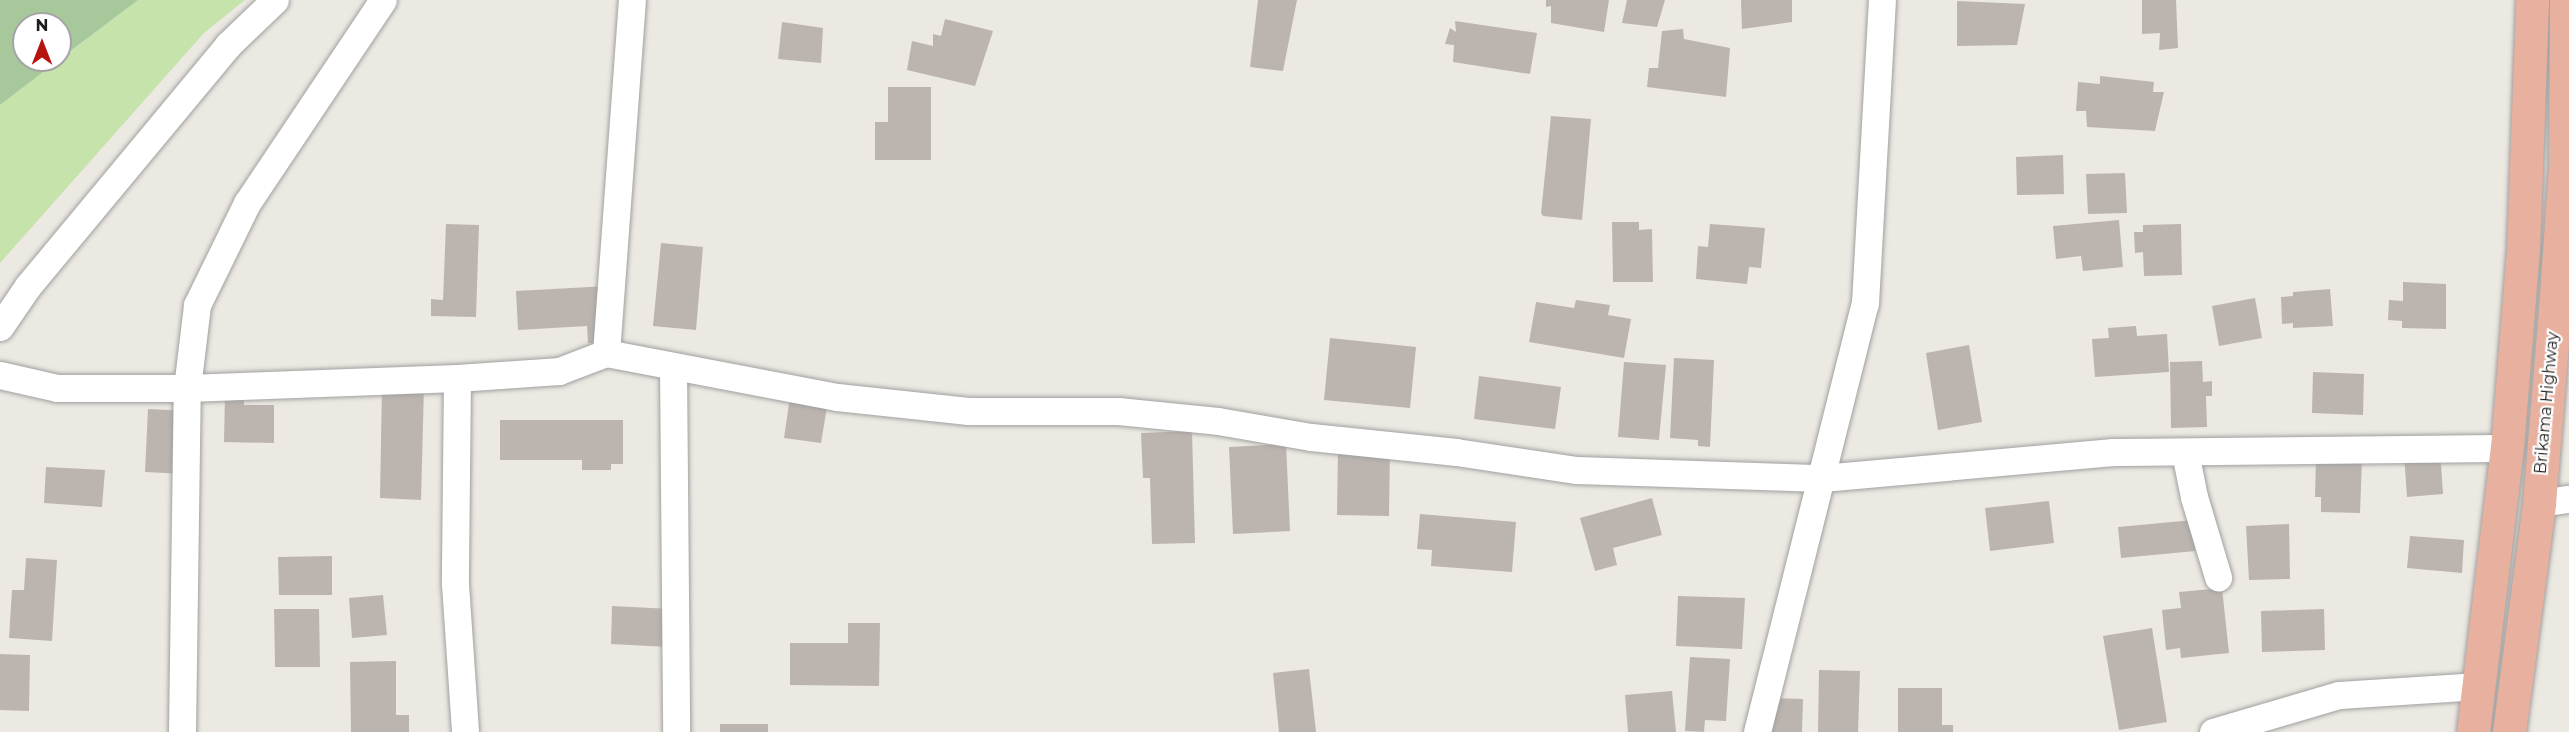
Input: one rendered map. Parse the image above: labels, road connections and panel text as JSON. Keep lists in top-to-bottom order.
{
  "streets": {
    "highway": ["Brikama Highway"]
  },
  "north": "top"
}
